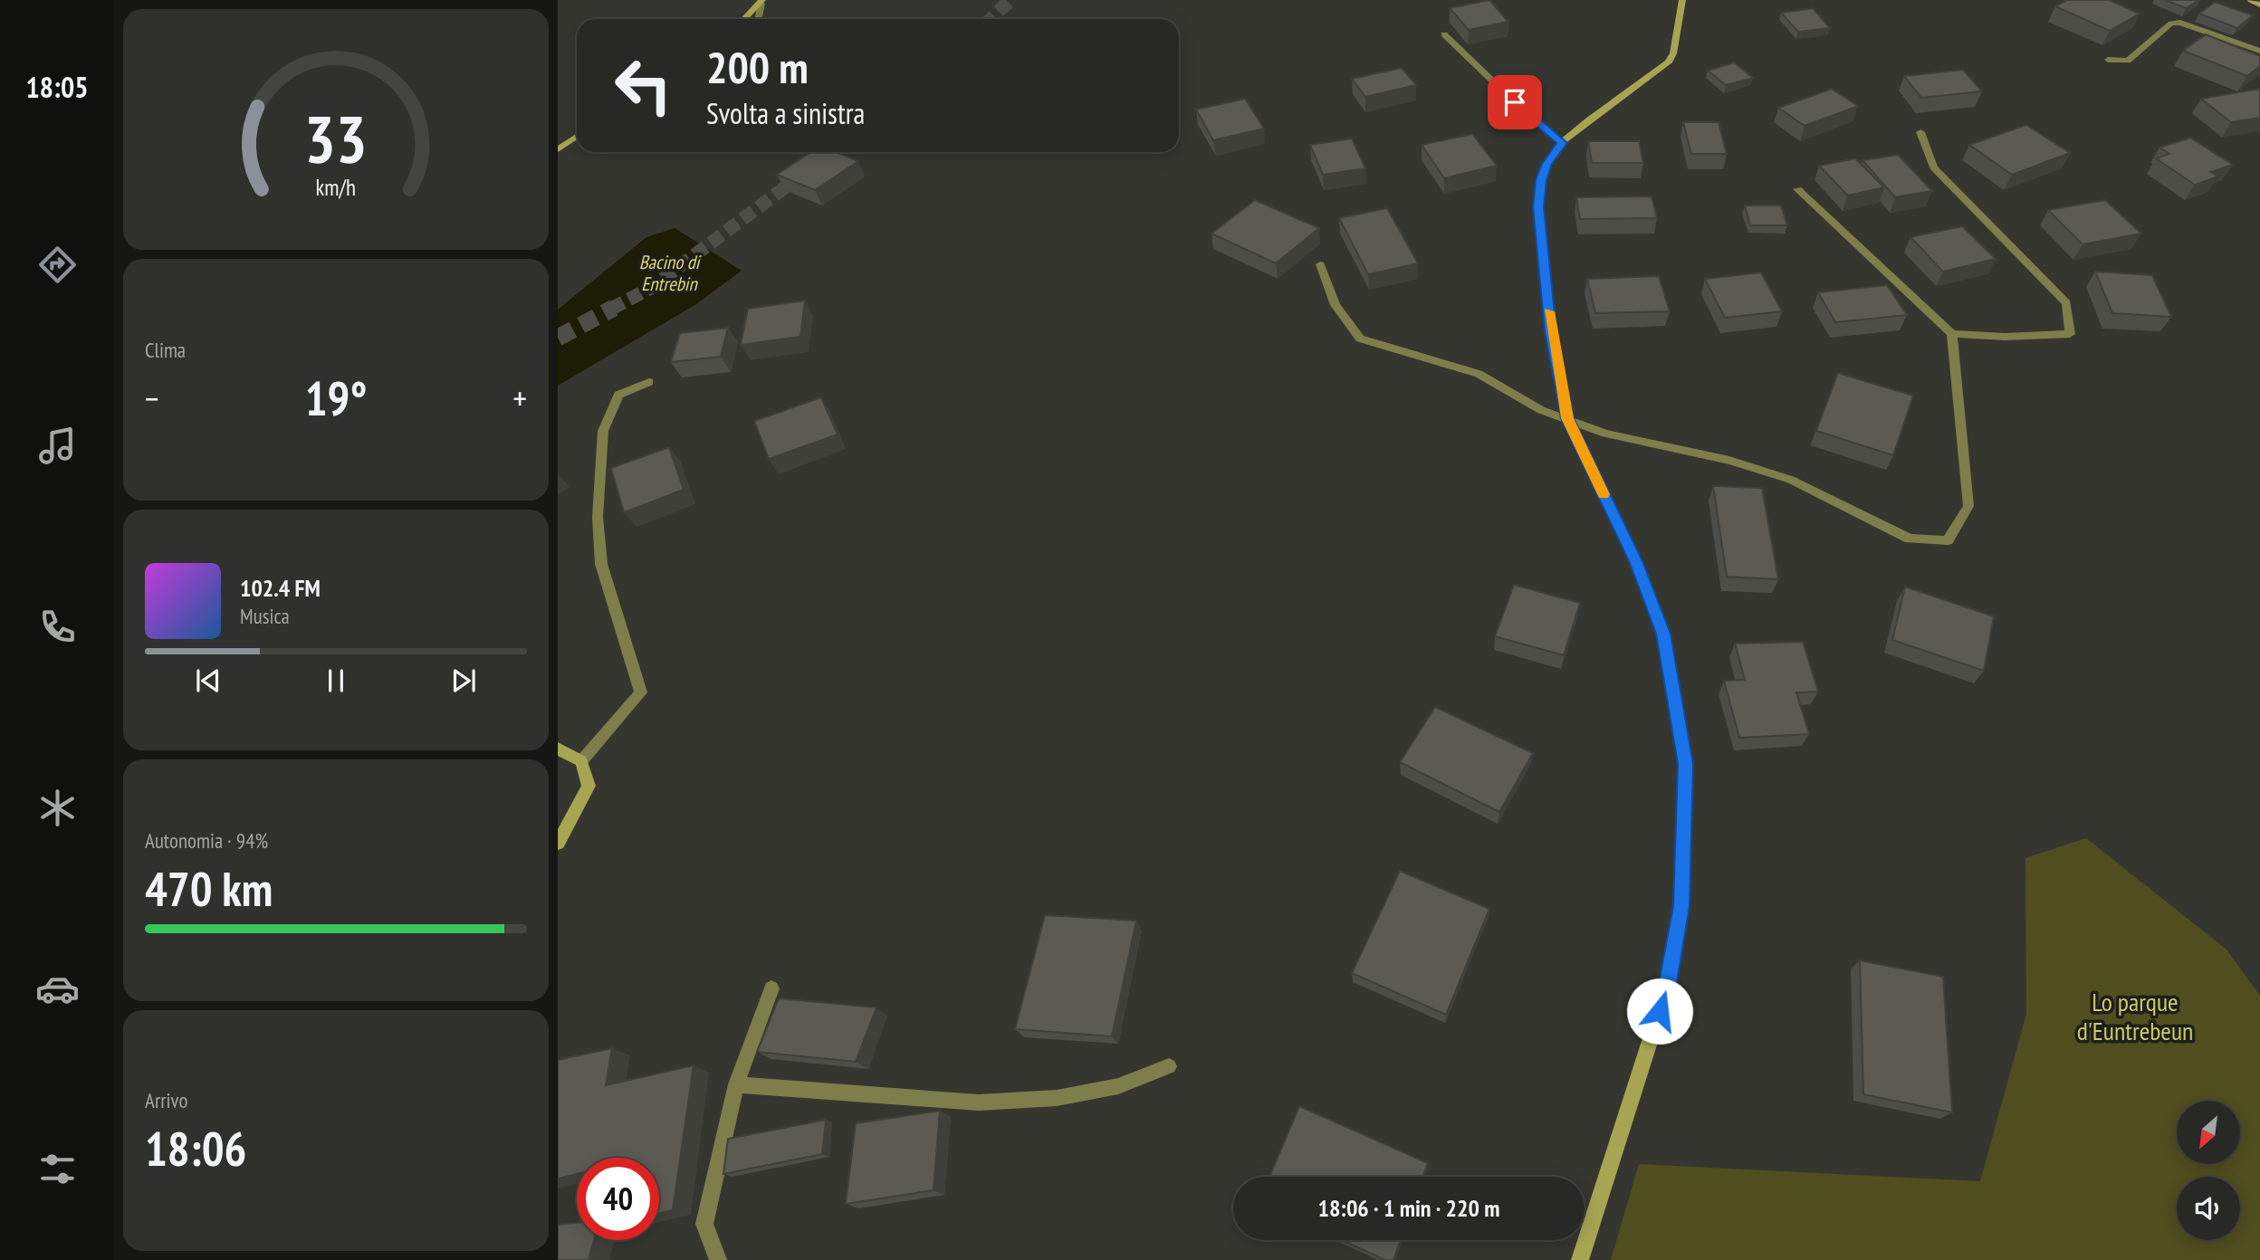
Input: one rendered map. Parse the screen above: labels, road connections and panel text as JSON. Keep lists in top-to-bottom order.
{
  "water": ["Bacino di Entrebin"],
  "parks": ["Lo parque d'Euntrebeun"],
  "north": "bottom left",
  "page": {
    "tabs": "18:05",
    "turn": ["200 m", "Svolta a sinistra"],
    "tile": [
      "Clima",
      ["Autonomia · 94%", "470 km"],
      ["Arrivo", "18:06"]
    ],
    "heat": ["−", "19°", "+"],
    "song": ["102.4 FM", "Musica"],
    "limit": "40",
    "trip": "18:06 · 1 min · 220 m",
    "gauge": ["33", "km/h"]
  }
}
